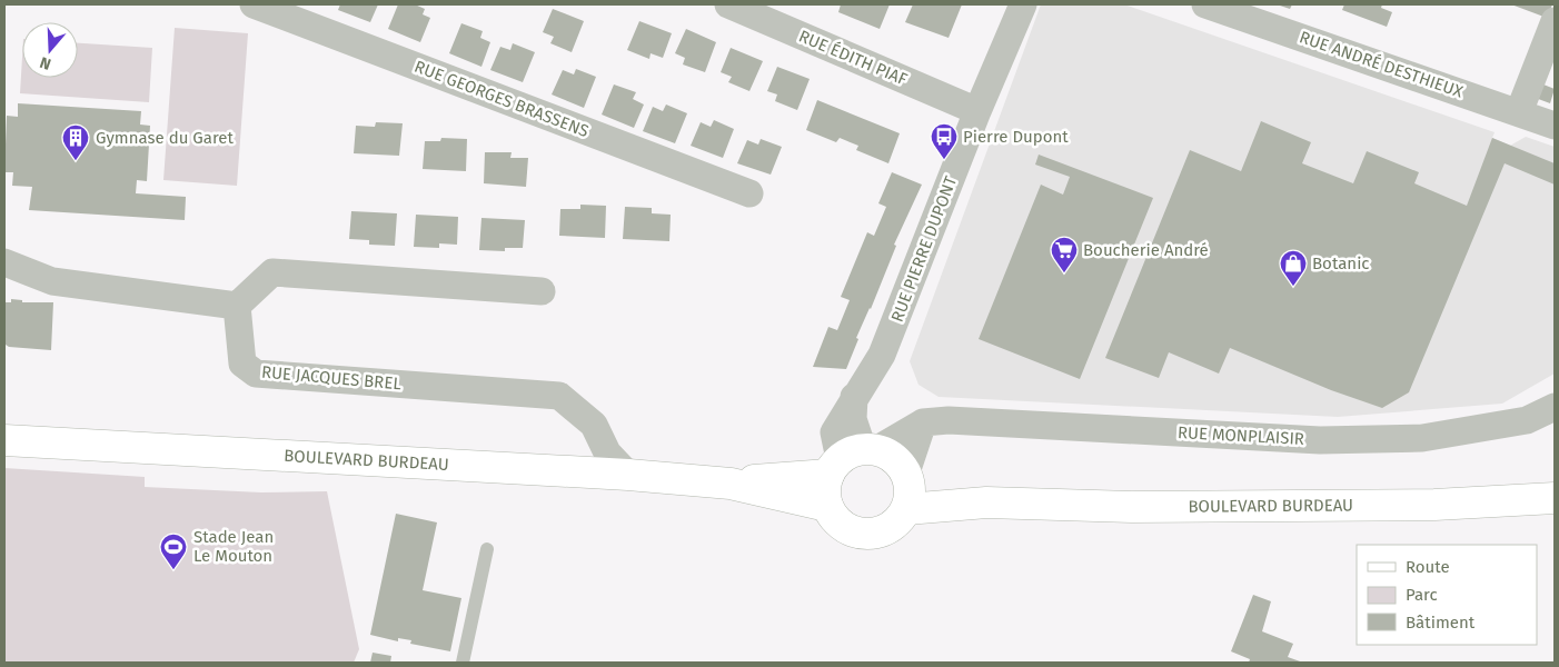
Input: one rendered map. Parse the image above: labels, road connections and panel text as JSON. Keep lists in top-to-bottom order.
{
  "streets": {
    "main road": ["BOULEVARD BURDEAU"],
    "street": [
      "RUE ÉDITH PIAF",
      "RUE ANDRÉ DESTHIEUX",
      "RUE GEORGES BRASSENS",
      "RUE PIERRE DUPONT",
      "RUE JACQUES BREL",
      "RUE MONPLAISIR"
    ]
  },
  "crossings": [
    ["RUE ÉDITH PIAF", "RUE PIERRE DUPONT"],
    ["RUE PIERRE DUPONT", "RUE MONPLAISIR"],
    ["RUE PIERRE DUPONT", "BOULEVARD BURDEAU"],
    ["RUE JACQUES BREL", "BOULEVARD BURDEAU"],
    ["RUE MONPLAISIR", "BOULEVARD BURDEAU"]
  ],
  "places": {
    "bus stop": ["Pierre Dupont"],
    "building": ["Gymnase du Garet"],
    "supermarket": ["Boucherie André"],
    "shop": ["Botanic"],
    "sports": ["Stade Jean Le Mouton"]
  },
  "legend": ["Route", "Parc", "Bâtiment"],
  "north": "bottom"
}
